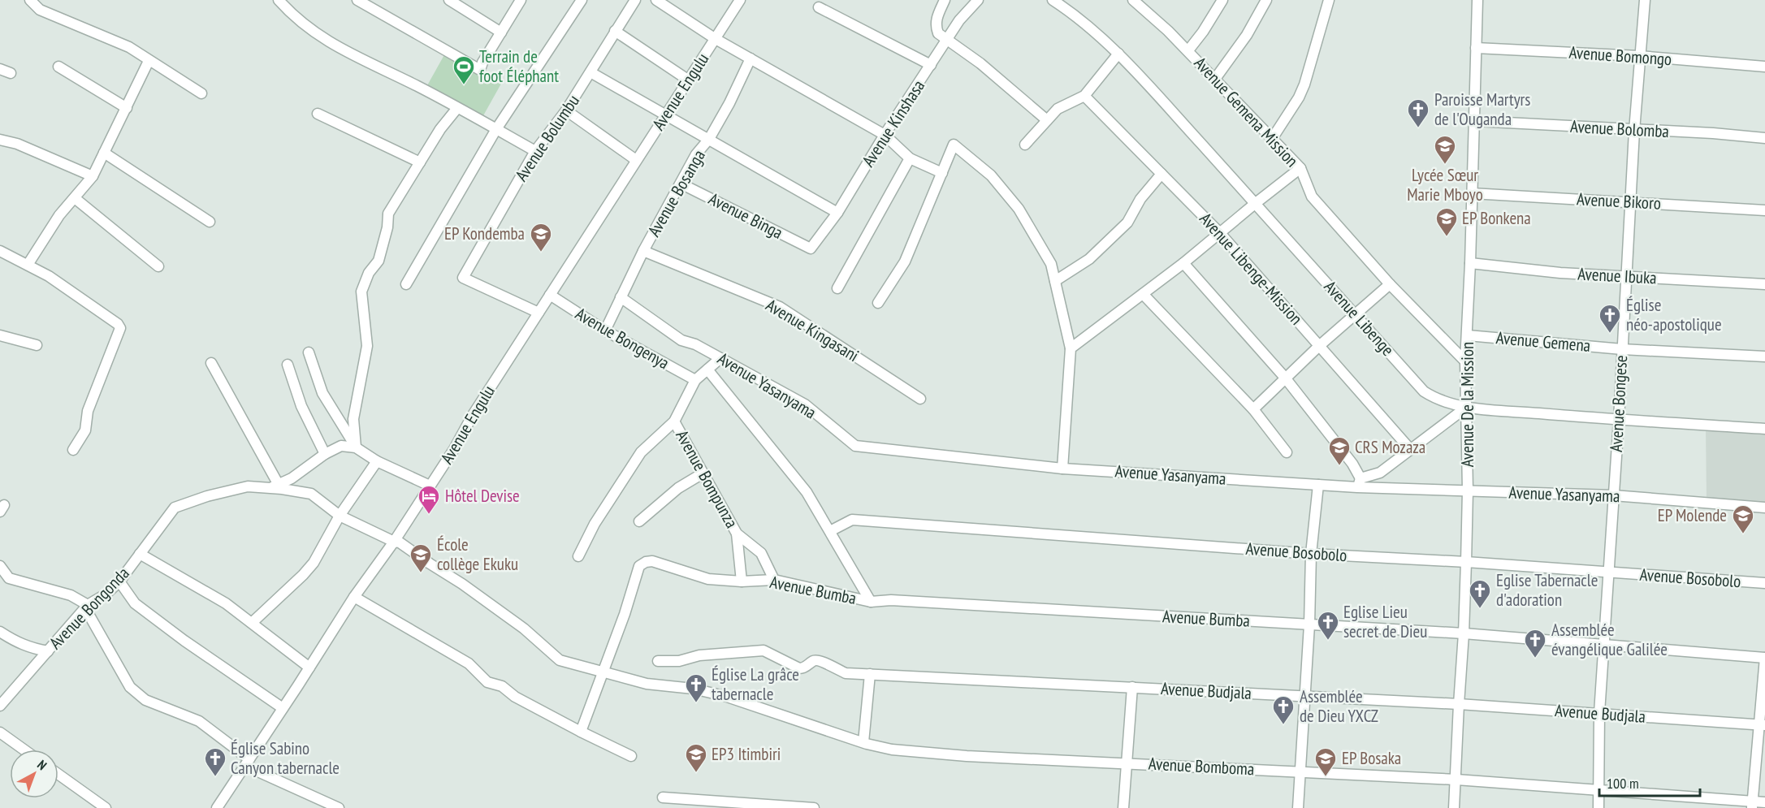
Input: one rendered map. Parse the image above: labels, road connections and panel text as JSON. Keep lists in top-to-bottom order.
{
  "streets": {
    "street": [
      "Avenue Bomongo",
      "Avenue Engulu",
      "Avenue Gemena Mission",
      "Avenue Kinshasa",
      "Avenue Bolomba",
      "Avenue Bolumbu",
      "Avenue Bosanga",
      "Avenue Bikoro",
      "Avenue Binga",
      "Avenue Libenge-Mission",
      "Avenue Ibuka",
      "Avenue Libenge",
      "Avenue Kingasani",
      "Avenue Bongenya",
      "Avenue Gemena",
      "Avenue Yasanyama",
      "Avenue Bongese",
      "Avenue De la Mission",
      "Avenue Bompunza",
      "Avenue Bosobolo",
      "Avenue Bumba",
      "Avenue Bongonda",
      "Avenue Budjala",
      "Avenue Bomboma"
    ]
  },
  "crossings": [
    ["Avenue Bomongo", "Avenue Bongese"],
    ["Avenue Bomongo", "Avenue De la Mission"],
    ["Avenue Engulu", "Avenue Bolumbu"],
    ["Avenue Engulu", "Avenue Bongenya"],
    ["Avenue Engulu", "Avenue Bomboma"],
    ["Avenue Gemena Mission", "Avenue De la Mission"],
    ["Avenue Kinshasa", "Avenue Binga"],
    ["Avenue Bolomba", "Avenue Bongese"],
    ["Avenue Bolomba", "Avenue De la Mission"],
    ["Avenue Bosanga", "Avenue Binga"],
    ["Avenue Bosanga", "Avenue Kingasani"],
    ["Avenue Bosanga", "Avenue Bongenya"],
    ["Avenue Bosanga", "Avenue Yasanyama"],
    ["Avenue Bikoro", "Avenue Bongese"],
    ["Avenue Bikoro", "Avenue De la Mission"],
    ["Avenue Ibuka", "Avenue Bongese"],
    ["Avenue Ibuka", "Avenue De la Mission"],
    ["Avenue Libenge", "Avenue Bongese"],
    ["Avenue Libenge", "Avenue De la Mission"],
    ["Avenue Gemena", "Avenue Bongese"],
    ["Avenue Gemena", "Avenue De la Mission"],
    ["Avenue Yasanyama", "Avenue Bongese"],
    ["Avenue Yasanyama", "Avenue De la Mission"],
    ["Avenue Bongese", "Avenue Bosobolo"],
    ["Avenue Bongese", "Avenue Bumba"],
    ["Avenue Bongese", "Avenue Budjala"],
    ["Avenue Bongese", "Avenue Bomboma"],
    ["Avenue De la Mission", "Avenue Bosobolo"],
    ["Avenue De la Mission", "Avenue Bumba"],
    ["Avenue De la Mission", "Avenue Budjala"],
    ["Avenue De la Mission", "Avenue Bomboma"],
    ["Avenue Bompunza", "Avenue Bumba"],
    ["Avenue Bumba", "Avenue Bomboma"],
    ["Avenue Bongonda", "Avenue Bomboma"]
  ],
  "places": {
    "sports": ["Terrain de foot Éléphant"],
    "church": [
      "Paroisse Martyrs de l'Ouganda",
      "Église néo-apostolique",
      "Eglise Tabernacle d'adoration",
      "Eglise Lieu secret de Dieu",
      "Assemblée évangélique Galilée",
      "Église La grâce tabernacle",
      "Assemblée de Dieu YXCZ",
      "Église Sabino Canyon tabernacle"
    ],
    "school or university": [
      "Lycée Sœur Marie Mboyo",
      "EP Bonkena",
      "EP Kondemba",
      "CRS Mozaza",
      "EP Molende",
      "École collège Ekuku",
      "EP3 Itimbiri",
      "EP Bosaka"
    ],
    "hotel": ["Hôtel Devise"]
  },
  "scale_bar": "100 m",
  "north": "top right"
}
